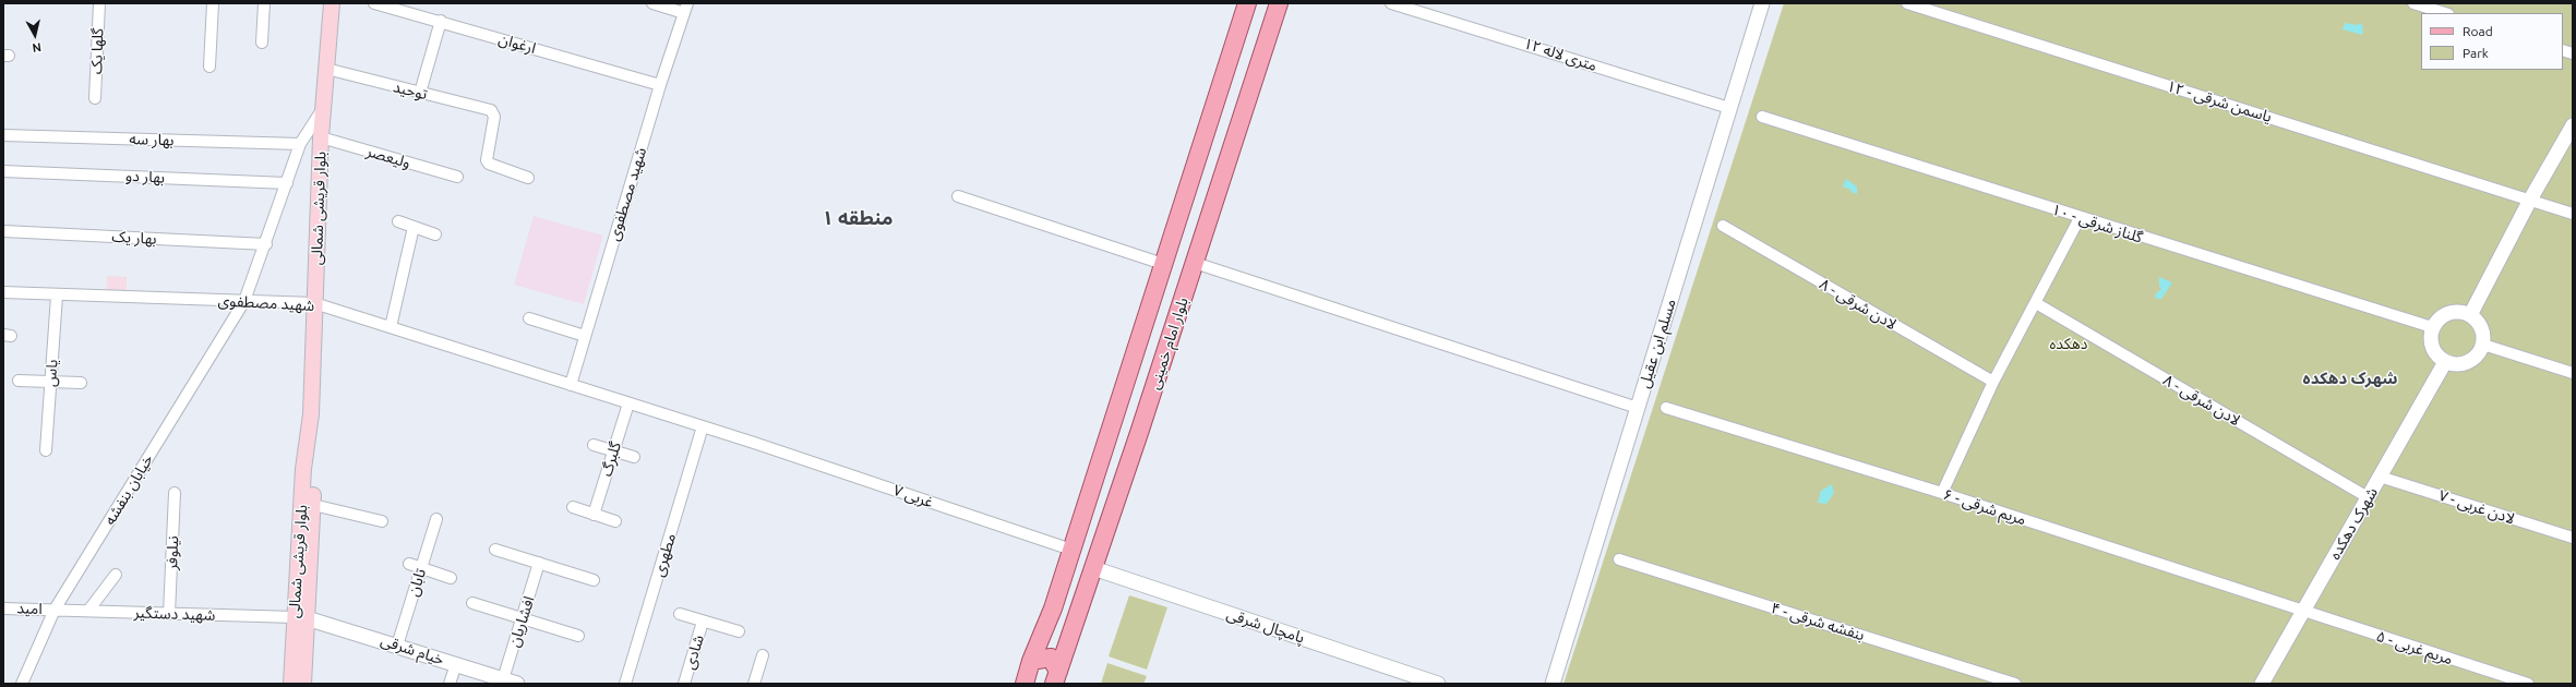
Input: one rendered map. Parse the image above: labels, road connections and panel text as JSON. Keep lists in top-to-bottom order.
{
  "streets": {
    "main road": ["بلوار قریشی شمالی", "بلوار امام خمینی"],
    "street": [
      "ارغوان",
      "گلها یک",
      "۱۲ متری لاله",
      "توحید",
      "یاسمن شرقی - ۱۲",
      "بهار سه",
      "ولیعصر",
      "بهار دو",
      "شهید مصطفوی",
      "گلناز شرقی - ۱۰",
      "بهار یک",
      "لادن شرقی - ۸",
      "مسلم ابن عقیل",
      "یاس",
      "گلبرگ",
      "خیابان بنفشه",
      "۷ غربی",
      "مریم شرقی - ۶",
      "لادن غربی - ۷",
      "شهرک دهکده",
      "نیلوفر",
      "مطهری",
      "تابان",
      "امید",
      "شهید دستگیر",
      "افشاریان",
      "بنفشه شرقی - ۴",
      "پامچال شرقی",
      "مریم غربی - ۵",
      "خیام شرقی",
      "شادی"
    ]
  },
  "crossings": [
    ["ارغوان", "شهید مصطفوی"],
    ["۱۲ متری لاله", "مسلم ابن عقیل"],
    ["توحید", "بلوار قریشی شمالی"],
    ["بهار سه", "خیابان بنفشه"],
    ["ولیعصر", "بلوار قریشی شمالی"],
    ["بهار دو", "خیابان بنفشه"],
    ["شهید مصطفوی", "بلوار قریشی شمالی"],
    ["شهید مصطفوی", "یاس"],
    ["شهید مصطفوی", "گلبرگ"],
    ["شهید مصطفوی", "خیابان بنفشه"],
    ["شهید مصطفوی", "۷ غربی"],
    ["شهید مصطفوی", "مطهری"],
    ["بلوار قریشی شمالی", "خیابان بنفشه"],
    ["بلوار قریشی شمالی", "شهید دستگیر"],
    ["بلوار قریشی شمالی", "خیام شرقی"],
    ["گلناز شرقی - ۱۰", "شهرک دهکده"],
    ["بهار یک", "خیابان بنفشه"],
    ["لادن شرقی - ۸", "شهرک دهکده"],
    ["بلوار امام خمینی", "۷ غربی"],
    ["بلوار امام خمینی", "پامچال شرقی"],
    ["خیابان بنفشه", "امید"],
    ["خیابان بنفشه", "شهید دستگیر"],
    ["مریم شرقی - ۶", "شهرک دهکده"],
    ["مریم شرقی - ۶", "مریم غربی - ۵"],
    ["لادن غربی - ۷", "شهرک دهکده"],
    ["شهرک دهکده", "مریم غربی - ۵"],
    ["نیلوفر", "شهید دستگیر"],
    ["تابان", "خیام شرقی"],
    ["امید", "شهید دستگیر"],
    ["شهید دستگیر", "خیام شرقی"],
    ["افشاریان", "خیام شرقی"]
  ],
  "districts": ["منطقه ۱", "شهرک دهکده"],
  "parks": ["دهکده"],
  "legend": ["Road", "Park"],
  "north": "bottom"
}
